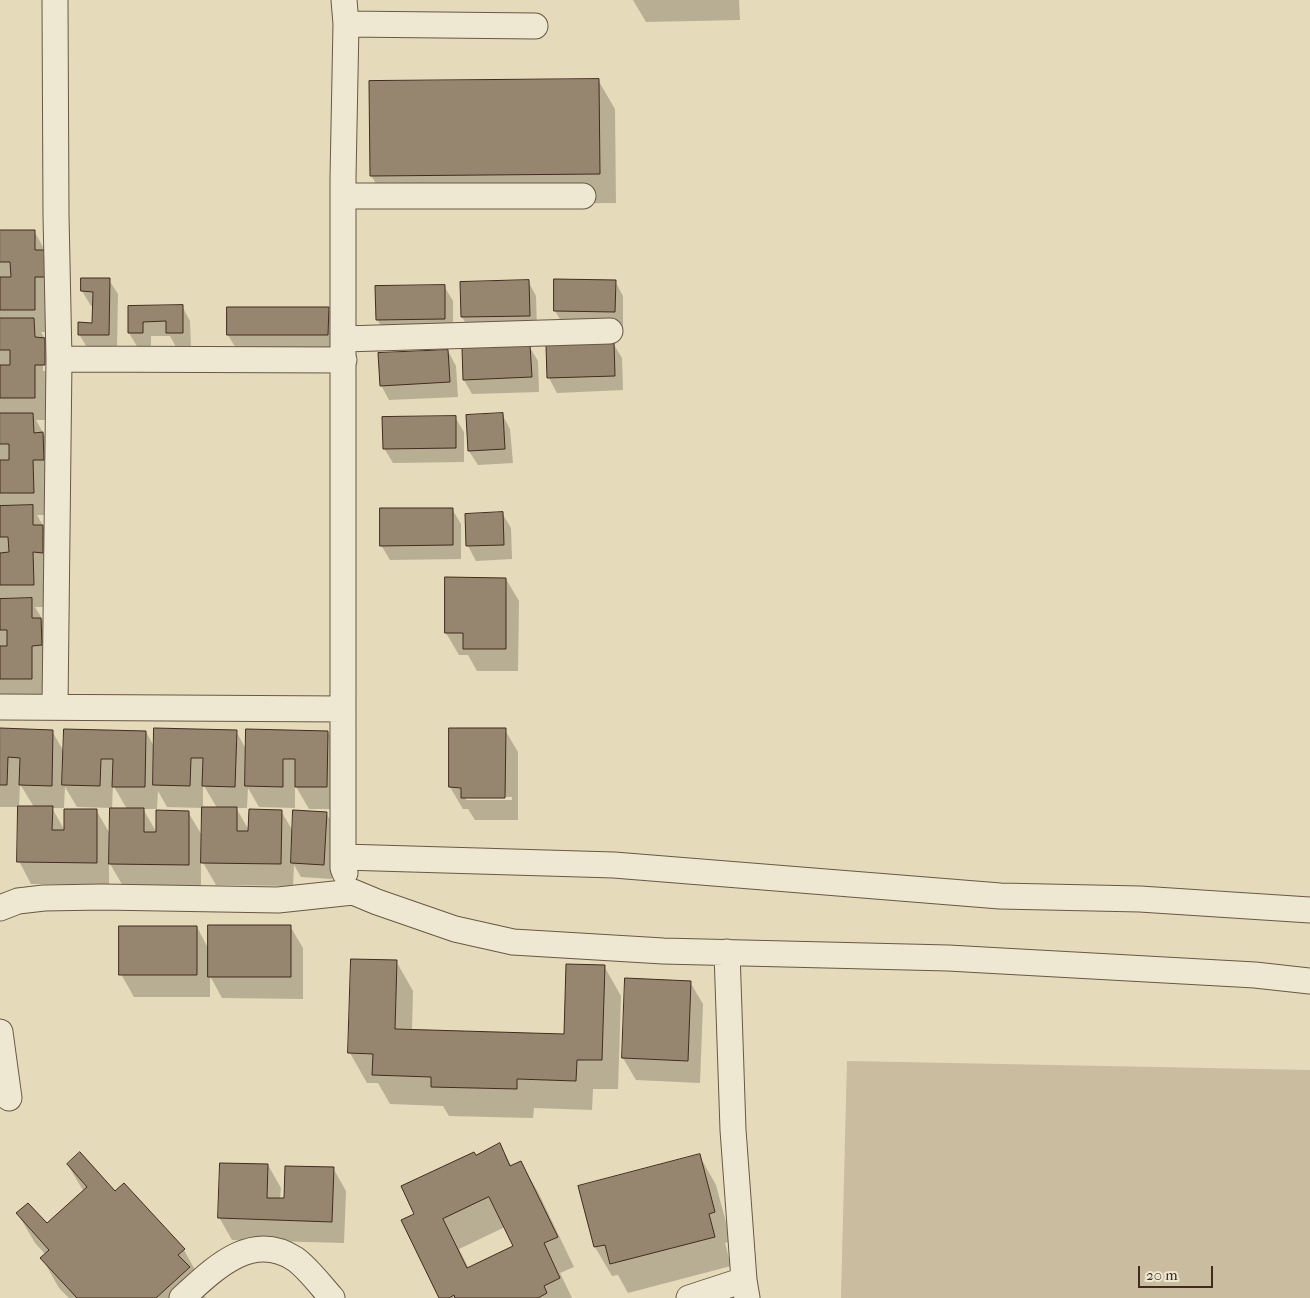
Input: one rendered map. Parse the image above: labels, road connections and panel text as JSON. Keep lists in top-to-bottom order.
{
  "scale_bar": "20 m"
}
